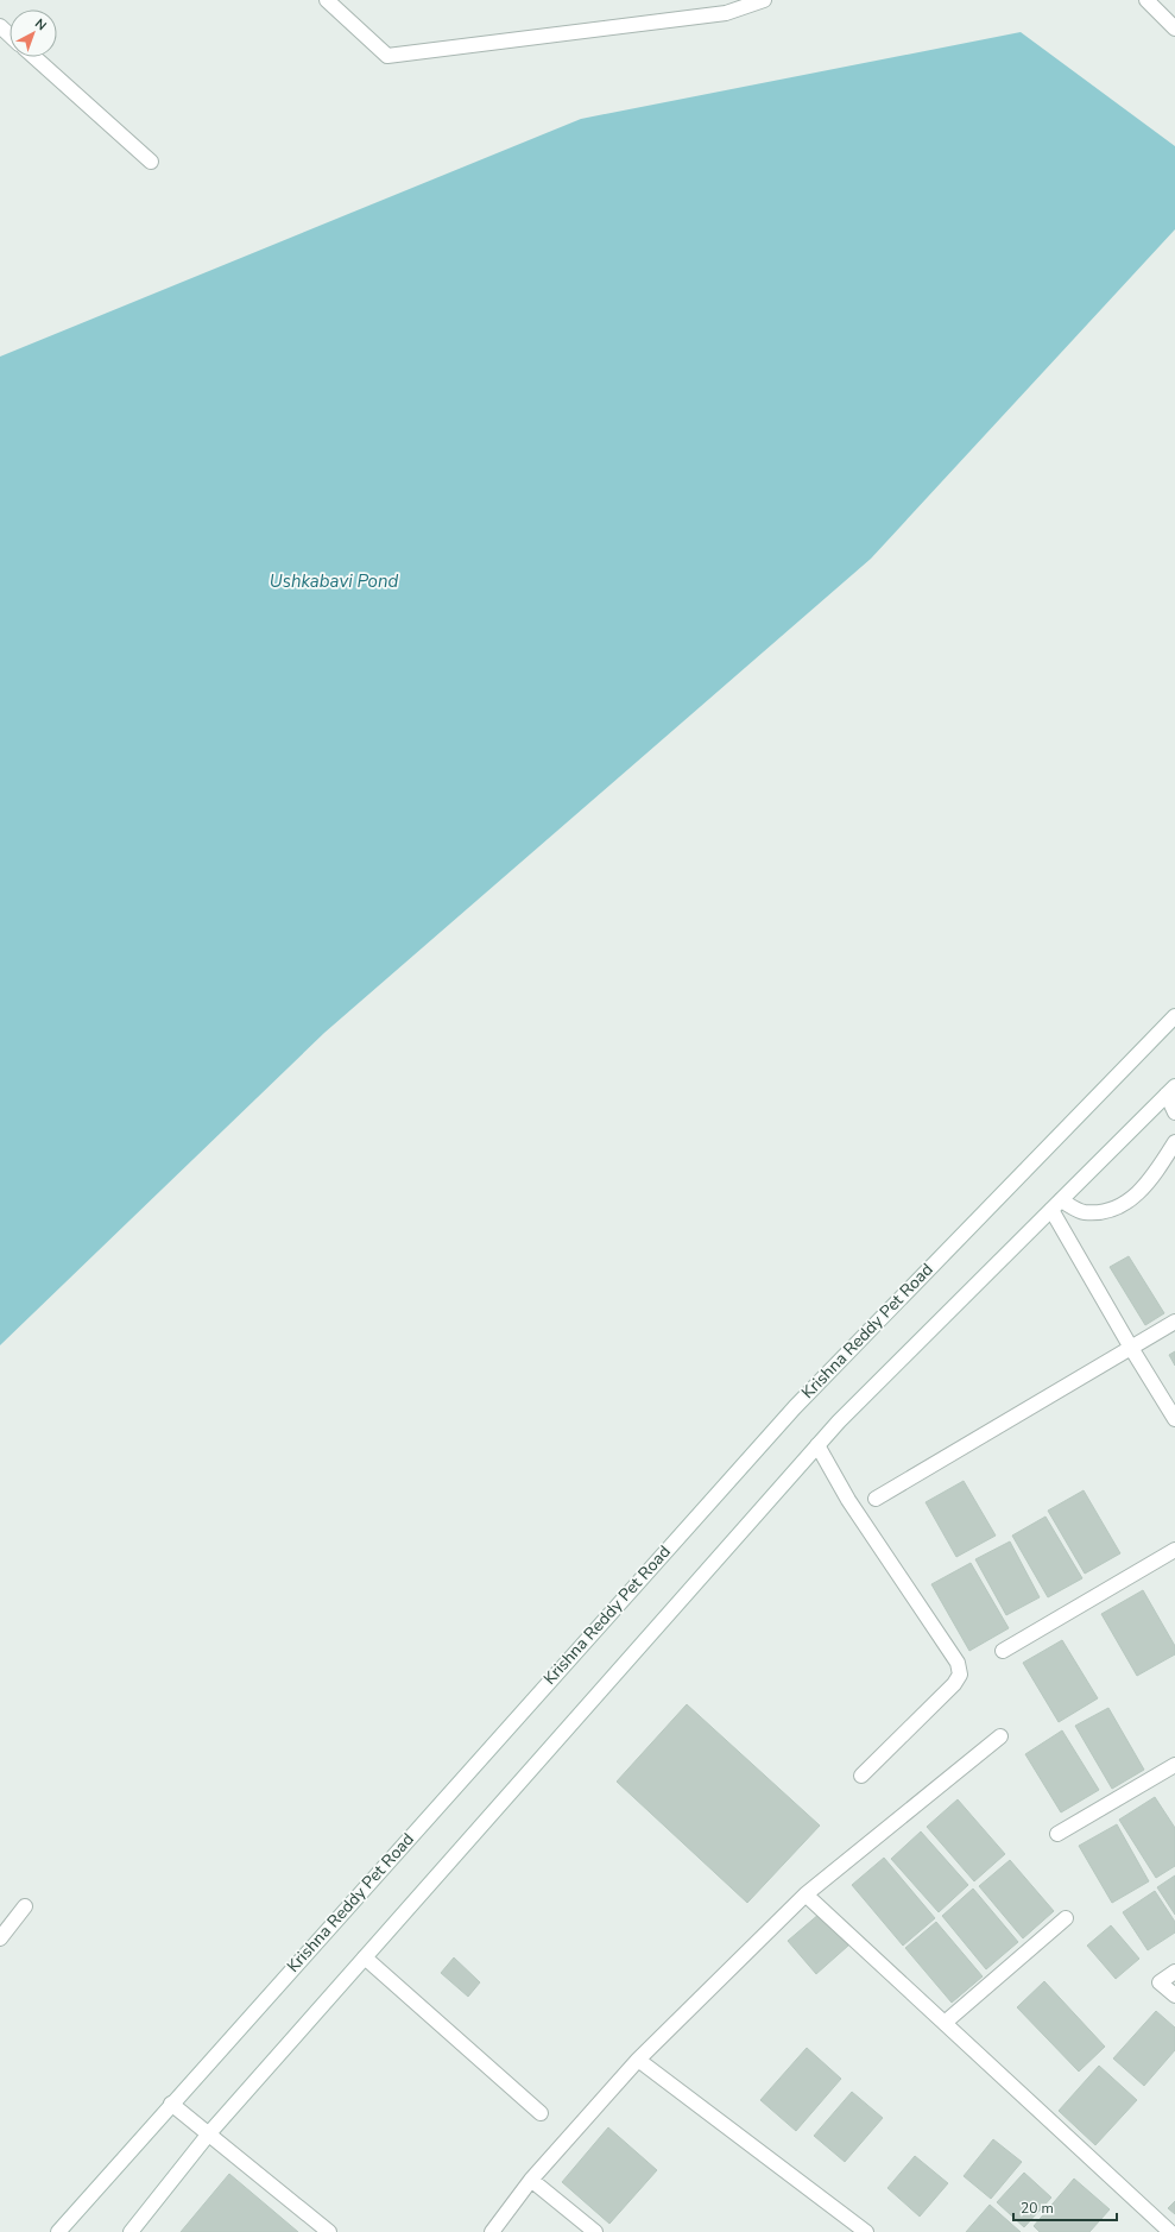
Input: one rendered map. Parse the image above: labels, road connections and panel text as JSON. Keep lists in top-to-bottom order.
{
  "streets": {
    "street": ["Krishna Reddy Pet Road"]
  },
  "water": ["Ushkabavi Pond"],
  "scale_bar": "20 m",
  "north": "top right"
}
